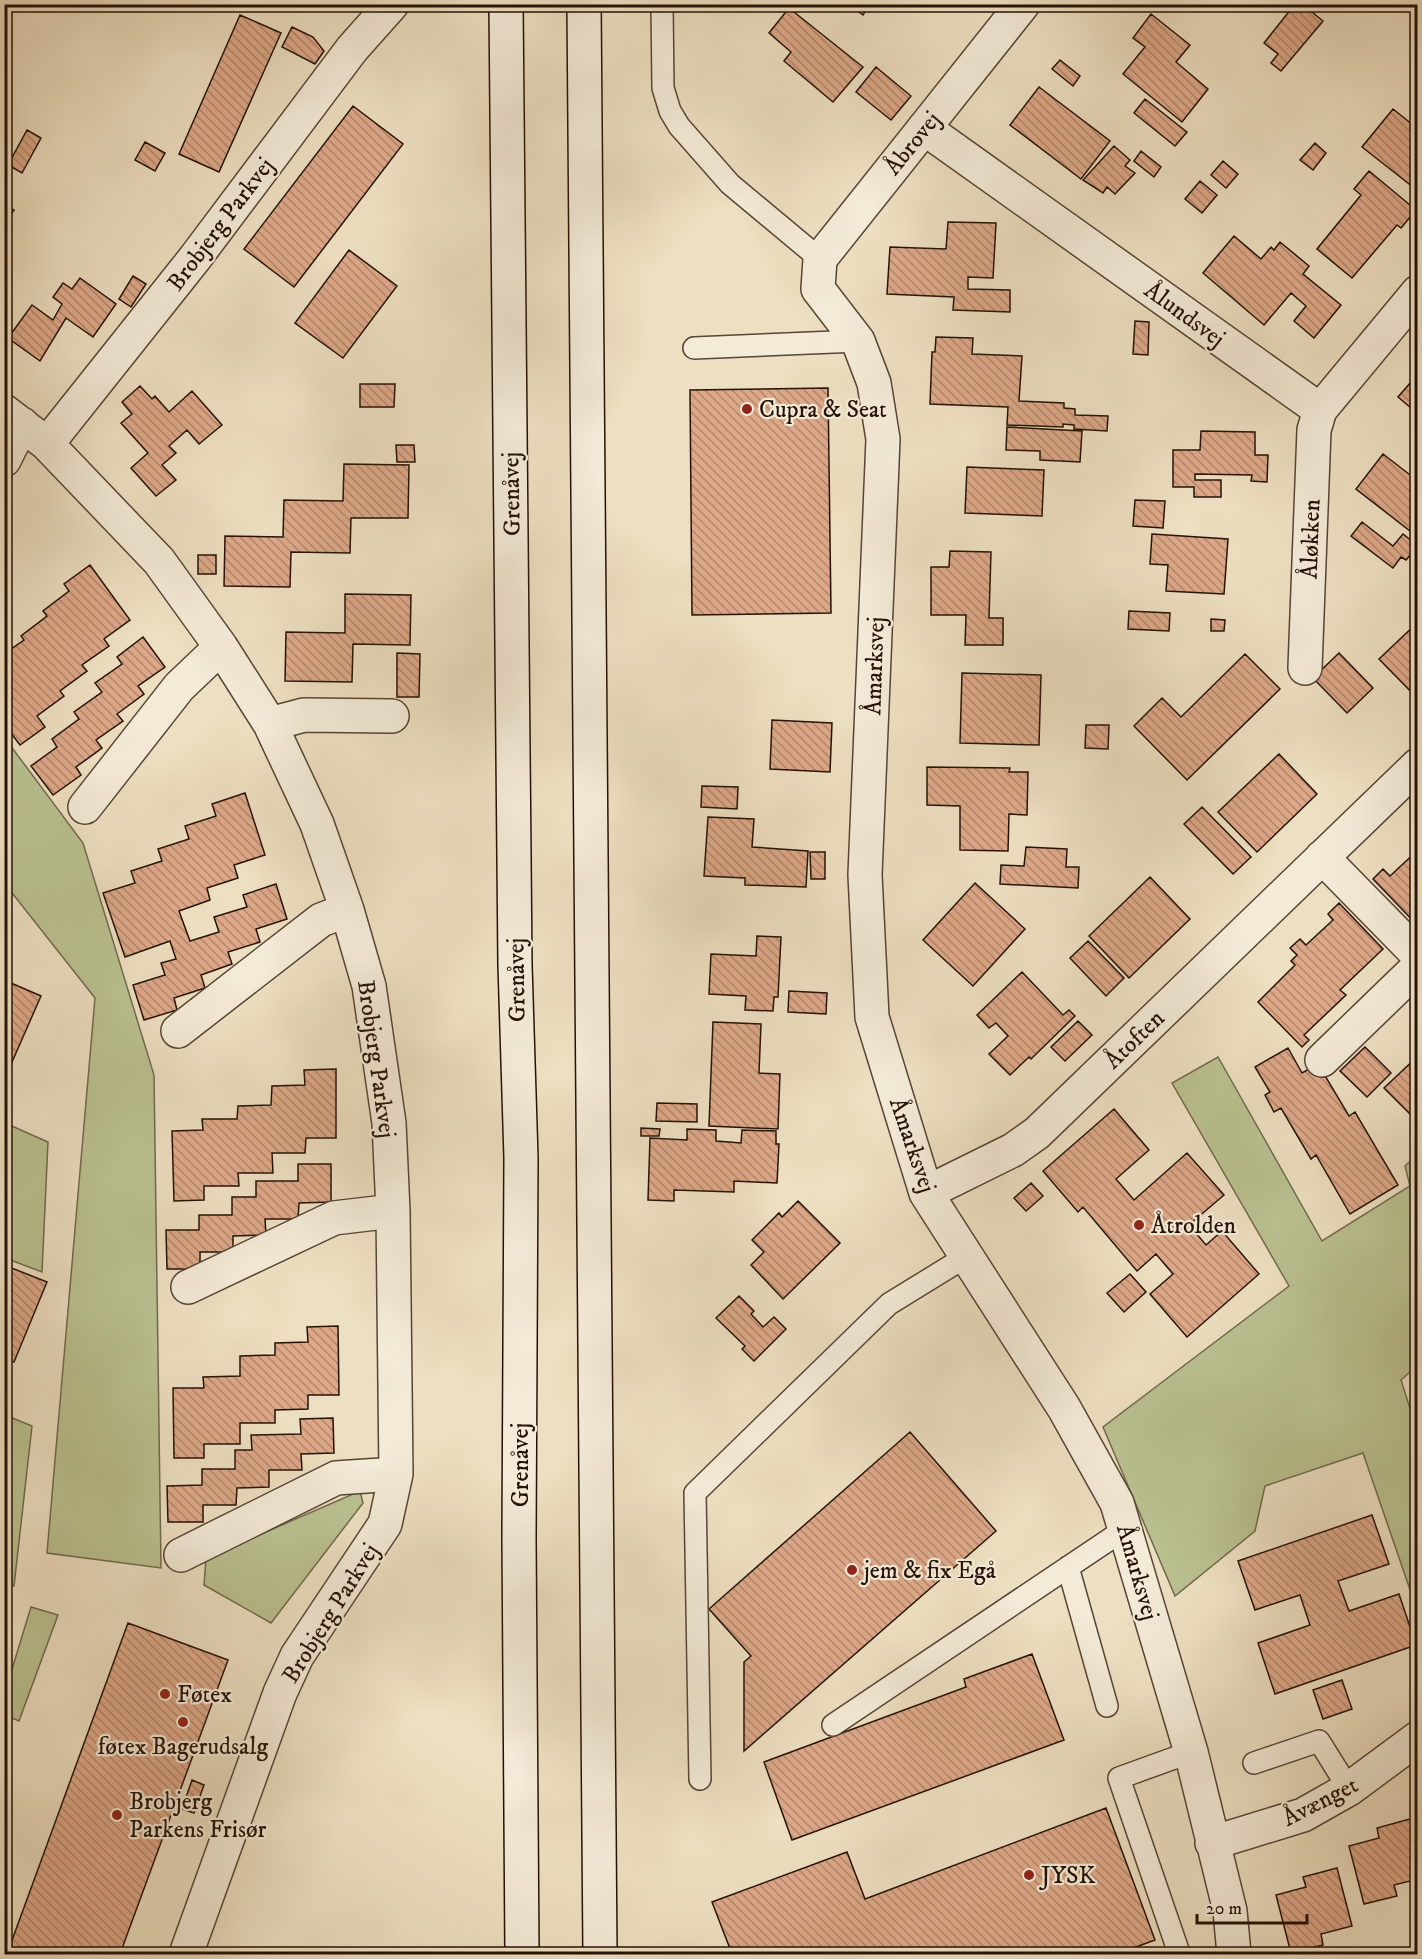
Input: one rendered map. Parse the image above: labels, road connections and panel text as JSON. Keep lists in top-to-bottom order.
{
  "streets": {
    "street": [
      "Åbrovej",
      "Brobjerg Parkvej",
      "Ålundsvej",
      "Grenåvej",
      "Åløkken",
      "Åmarksvej",
      "Åtoften",
      "Åvænget"
    ]
  },
  "crossings": [
    ["Åbrovej", "Ålundsvej"],
    ["Åbrovej", "Åmarksvej"],
    ["Ålundsvej", "Åløkken"],
    ["Åmarksvej", "Åtoften"],
    ["Åmarksvej", "Åvænget"]
  ],
  "places": [
    "Cupra & Seat",
    "Åtrolden",
    "jem & fix Egå",
    "Føtex",
    "føtex Bagerudsalg",
    "Brobjerg Parkens Frisør",
    "JYSK"
  ],
  "scale_bar": "20 m"
}
